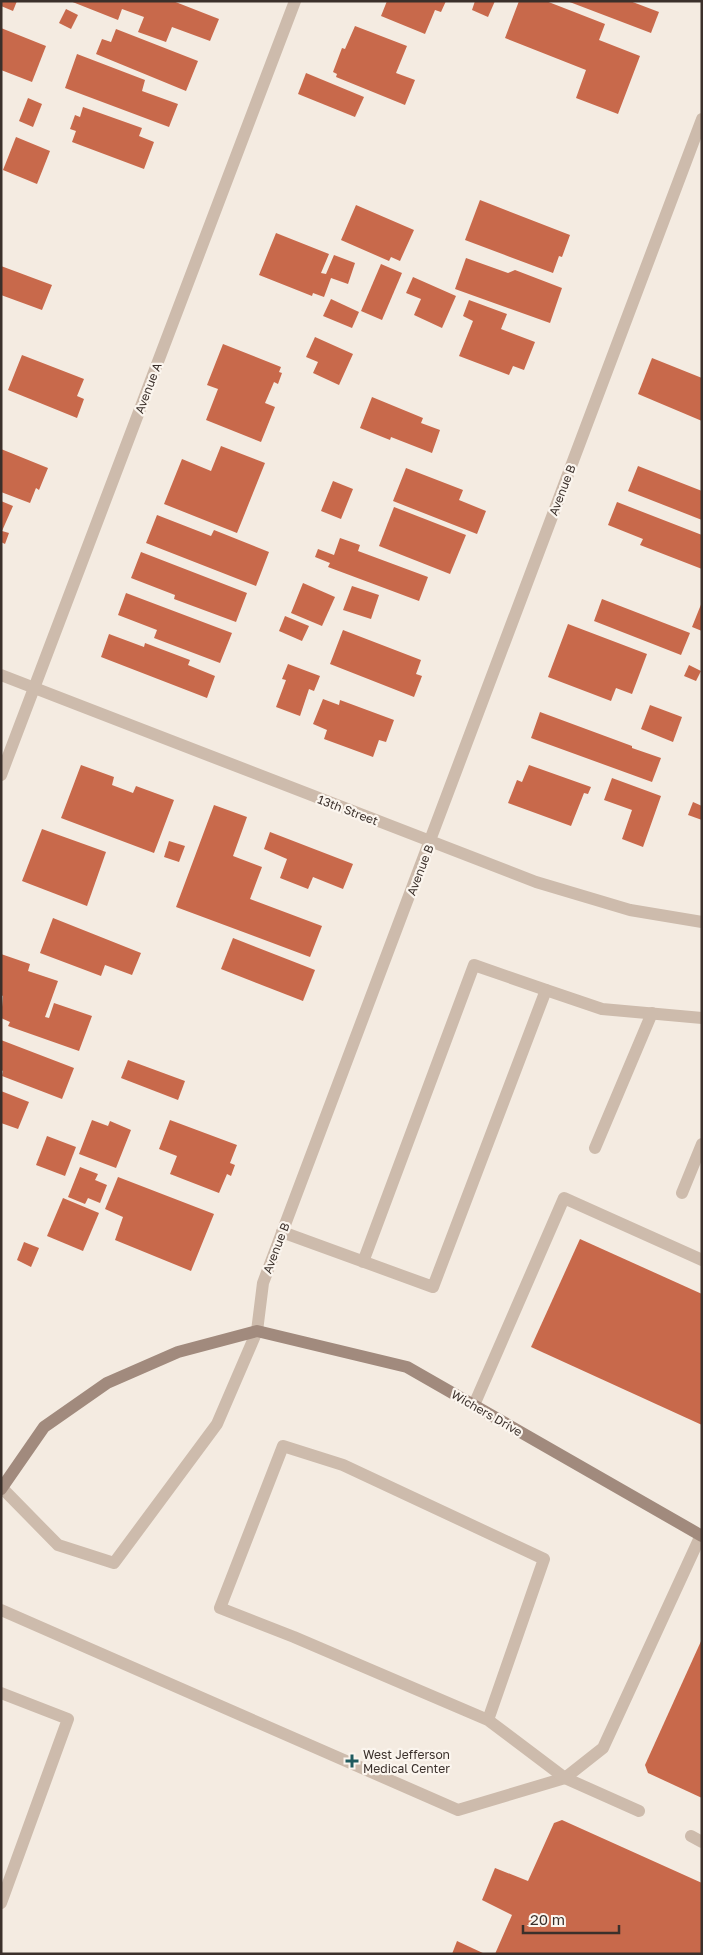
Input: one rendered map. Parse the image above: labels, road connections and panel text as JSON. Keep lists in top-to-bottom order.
{
  "streets": {
    "street": [
      "Avenue A",
      "Avenue B",
      "13th Street",
      "Wichers Drive"
    ]
  },
  "crossings": [
    ["Avenue A", "13th Street"],
    ["Avenue B", "13th Street"],
    ["Avenue B", "Wichers Drive"]
  ],
  "places": {
    "health": ["West Jefferson Medical Center"]
  },
  "scale_bar": "20 m"
}
